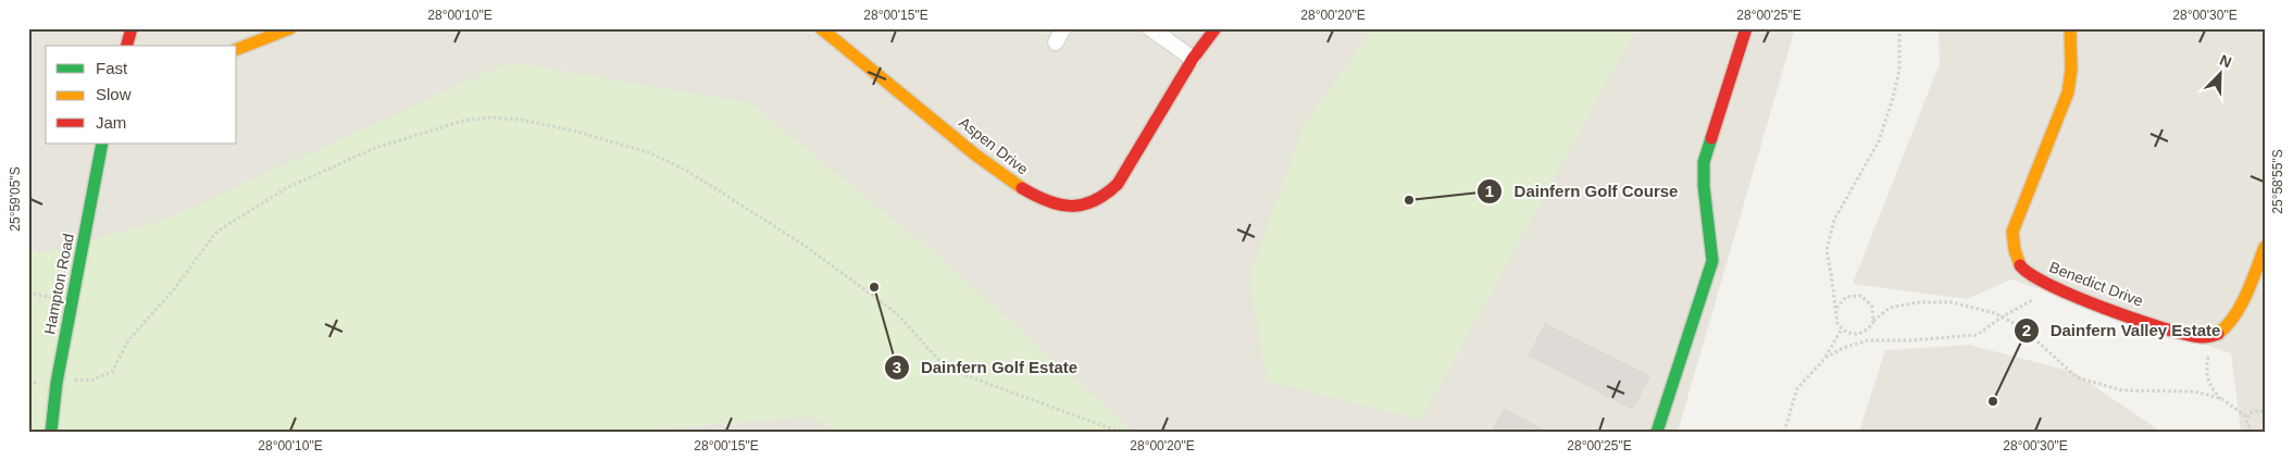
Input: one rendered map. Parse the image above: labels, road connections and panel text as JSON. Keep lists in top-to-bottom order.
{
  "streets": {
    "street": ["Aspen Drive", "Hampton Road", "Benedict Drive"]
  },
  "places": ["Dainfern Golf Course", "Dainfern Golf Estate", "Dainfern Valley Estate"],
  "legend": ["Fast", "Slow", "Jam"],
  "north": "top right",
  "coordinates": [
    "28°00'10\"E",
    "28°00'15\"E",
    "28°00'20\"E",
    "28°00'25\"E",
    "28°00'30\"E",
    "25°58'55\"S",
    "25°59'05\"S"
  ]
}
